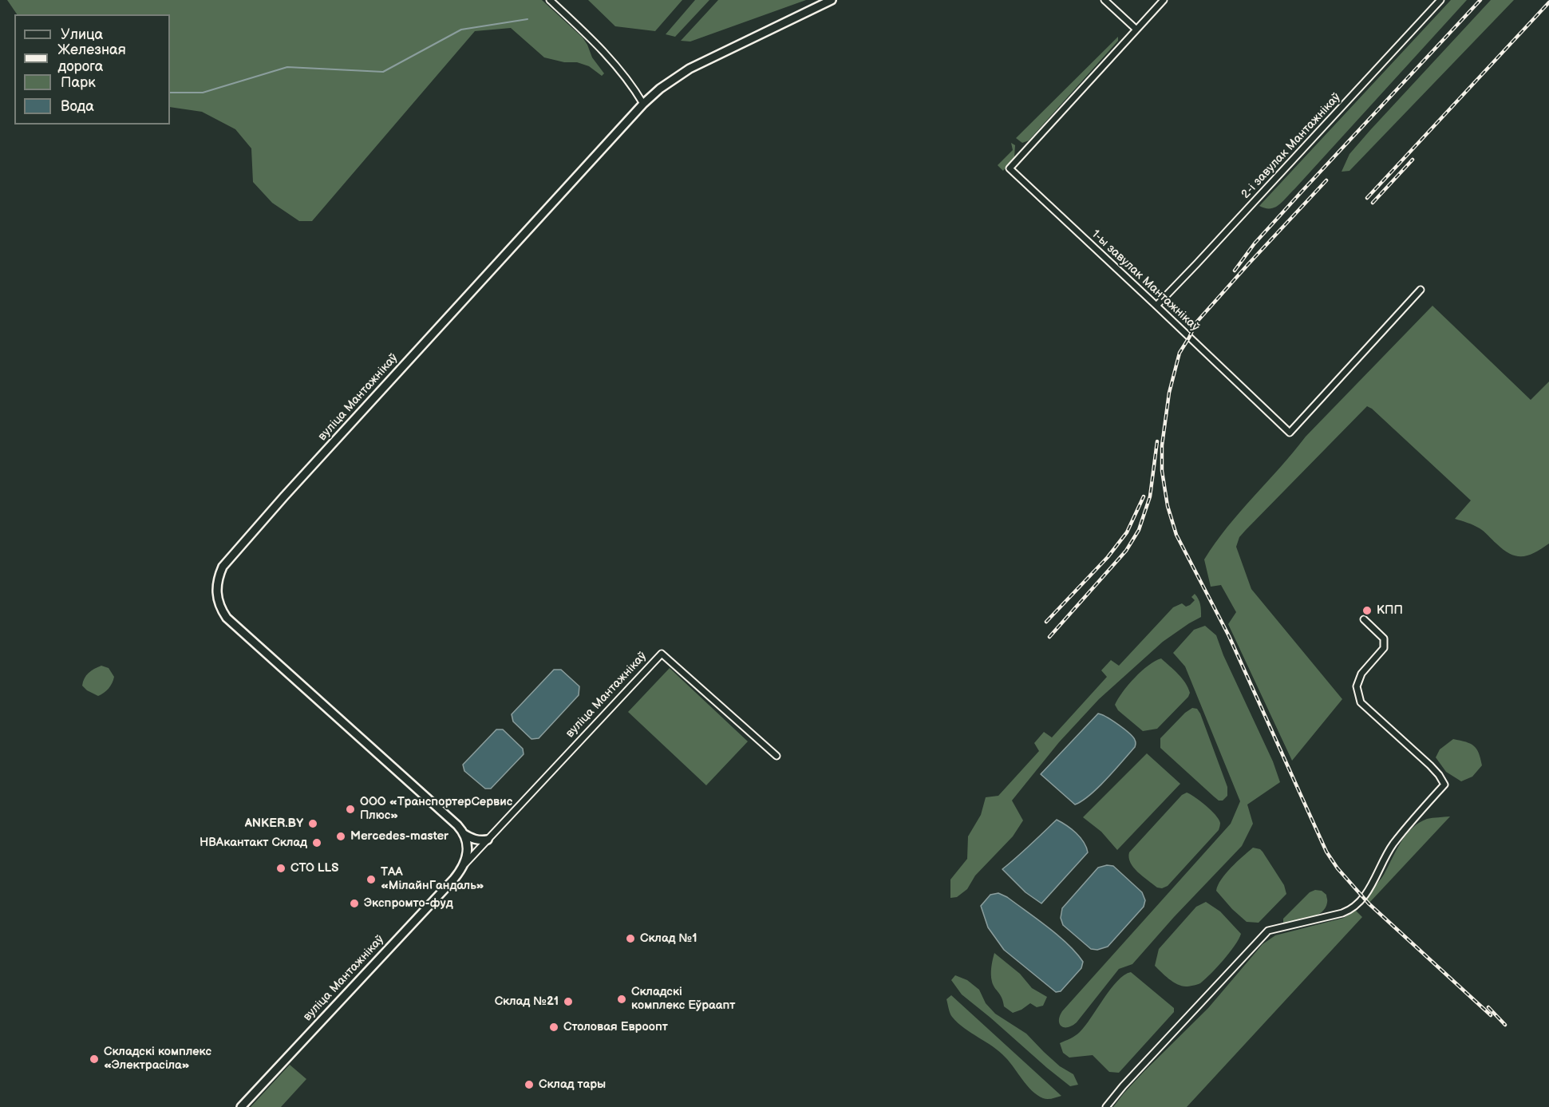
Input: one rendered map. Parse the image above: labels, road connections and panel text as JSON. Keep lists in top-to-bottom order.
{
  "streets": {
    "street": ["2-і завулак Мантажнікаў", "1-ы завулак Мантажнікаў", "вуліца Мантажнікаў"]
  },
  "crossings": [
    ["2-і завулак Мантажнікаў", "1-ы завулак Мантажнікаў"]
  ],
  "places": [
    "КПП",
    "ООО «ТранспортерСервис Плюс»",
    "ANKER.BY",
    "Mercedes-master",
    "НВАкантакт Склад",
    "СТО LLS",
    "ТАА «МілайнГандаль»",
    "Экспромто-фуд",
    "Склад №1",
    "Складскі комплекс Еўраапт",
    "Склад №21",
    "Столовая Евроопт",
    "Складскі комплекс «Электрасіла»",
    "Склад тары"
  ],
  "legend": [
    "Улица",
    "Железная дорога",
    "Парк",
    "Вода"
  ]
}
